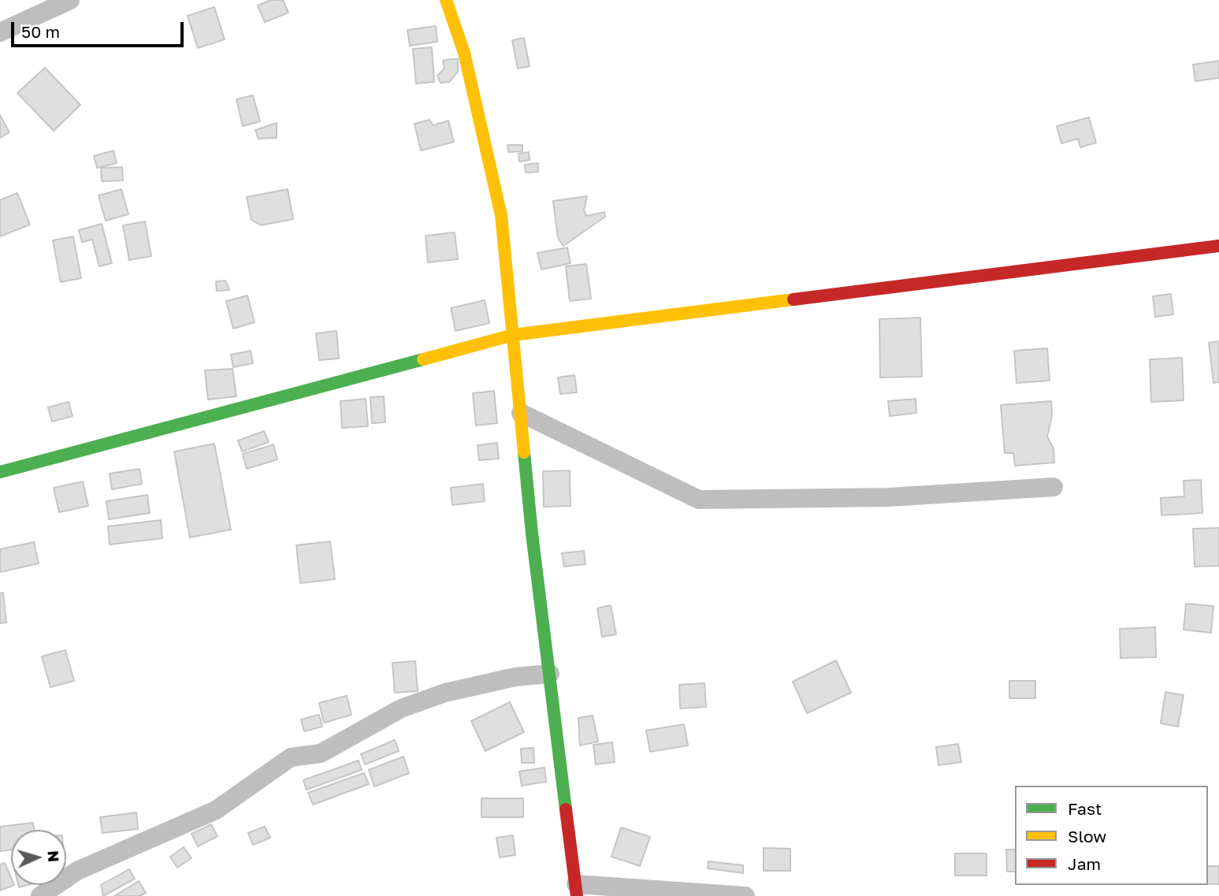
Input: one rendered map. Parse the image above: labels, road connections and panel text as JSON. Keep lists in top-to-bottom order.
{
  "legend": ["Fast", "Slow", "Jam"],
  "scale_bar": "50 m",
  "north": "right"
}
